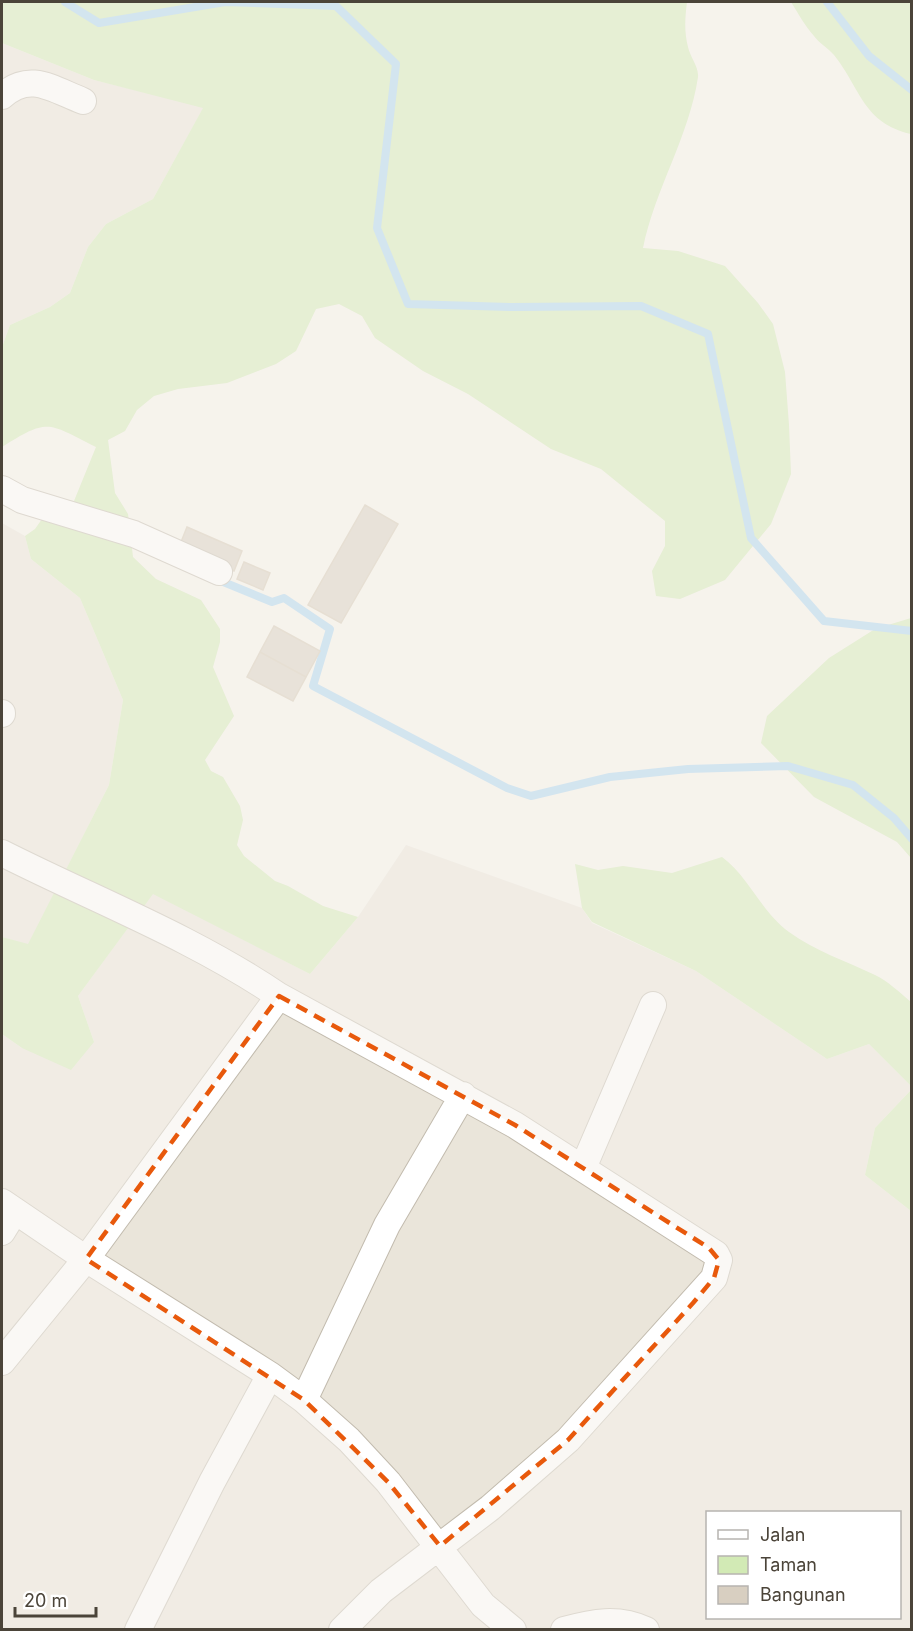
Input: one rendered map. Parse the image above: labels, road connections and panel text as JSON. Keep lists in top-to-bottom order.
{
  "legend": ["Jalan", "Taman", "Bangunan"],
  "scale_bar": "20 m"
}
